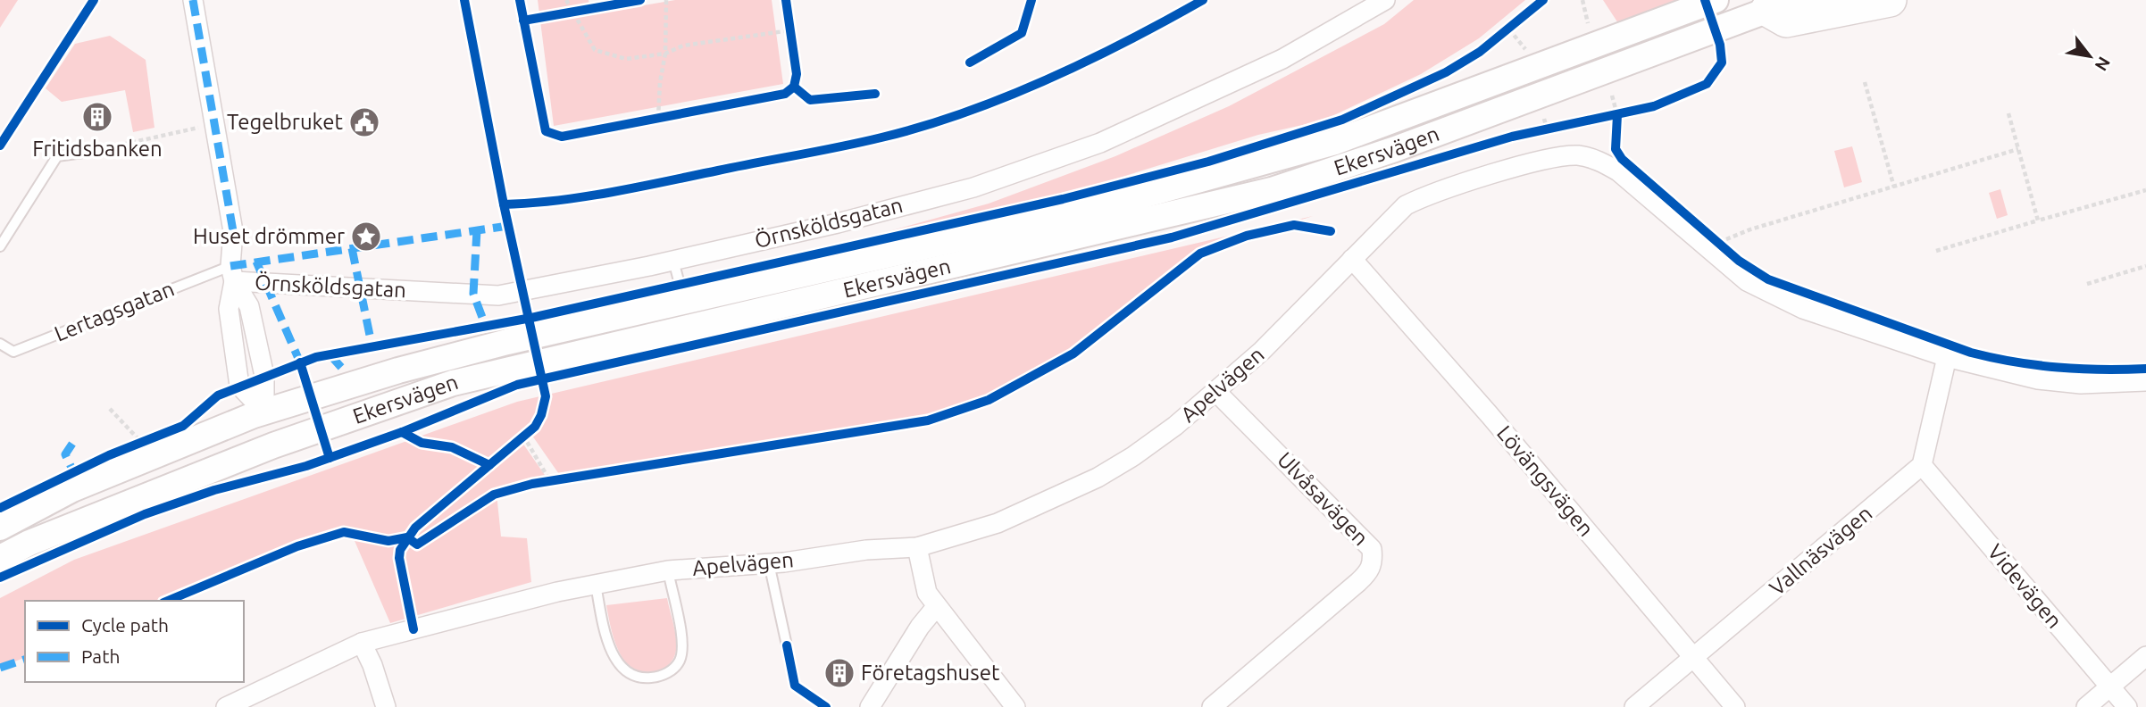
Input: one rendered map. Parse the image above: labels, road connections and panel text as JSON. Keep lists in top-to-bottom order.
{
  "streets": {
    "main road": ["Ekersvägen"],
    "street": [
      "Örnsköldsgatan",
      "Apelvägen",
      "Lövängsvägen",
      "Ulvåsavägen",
      "Vallnäsvägen",
      "Videvägen"
    ],
    "lane": ["Lertagsgatan"]
  },
  "crossings": [
    ["Örnsköldsgatan", "Lertagsgatan"],
    ["Apelvägen", "Lövängsvägen"],
    ["Apelvägen", "Ulvåsavägen"],
    ["Lövängsvägen", "Vallnäsvägen"],
    ["Vallnäsvägen", "Videvägen"]
  ],
  "places": {
    "building": ["Fritidsbanken", "Företagshuset"],
    "public building": ["Tegelbruket"],
    "place": ["Huset drömmer"]
  },
  "legend": ["Cycle path", "Path"],
  "north": "bottom right"
}
